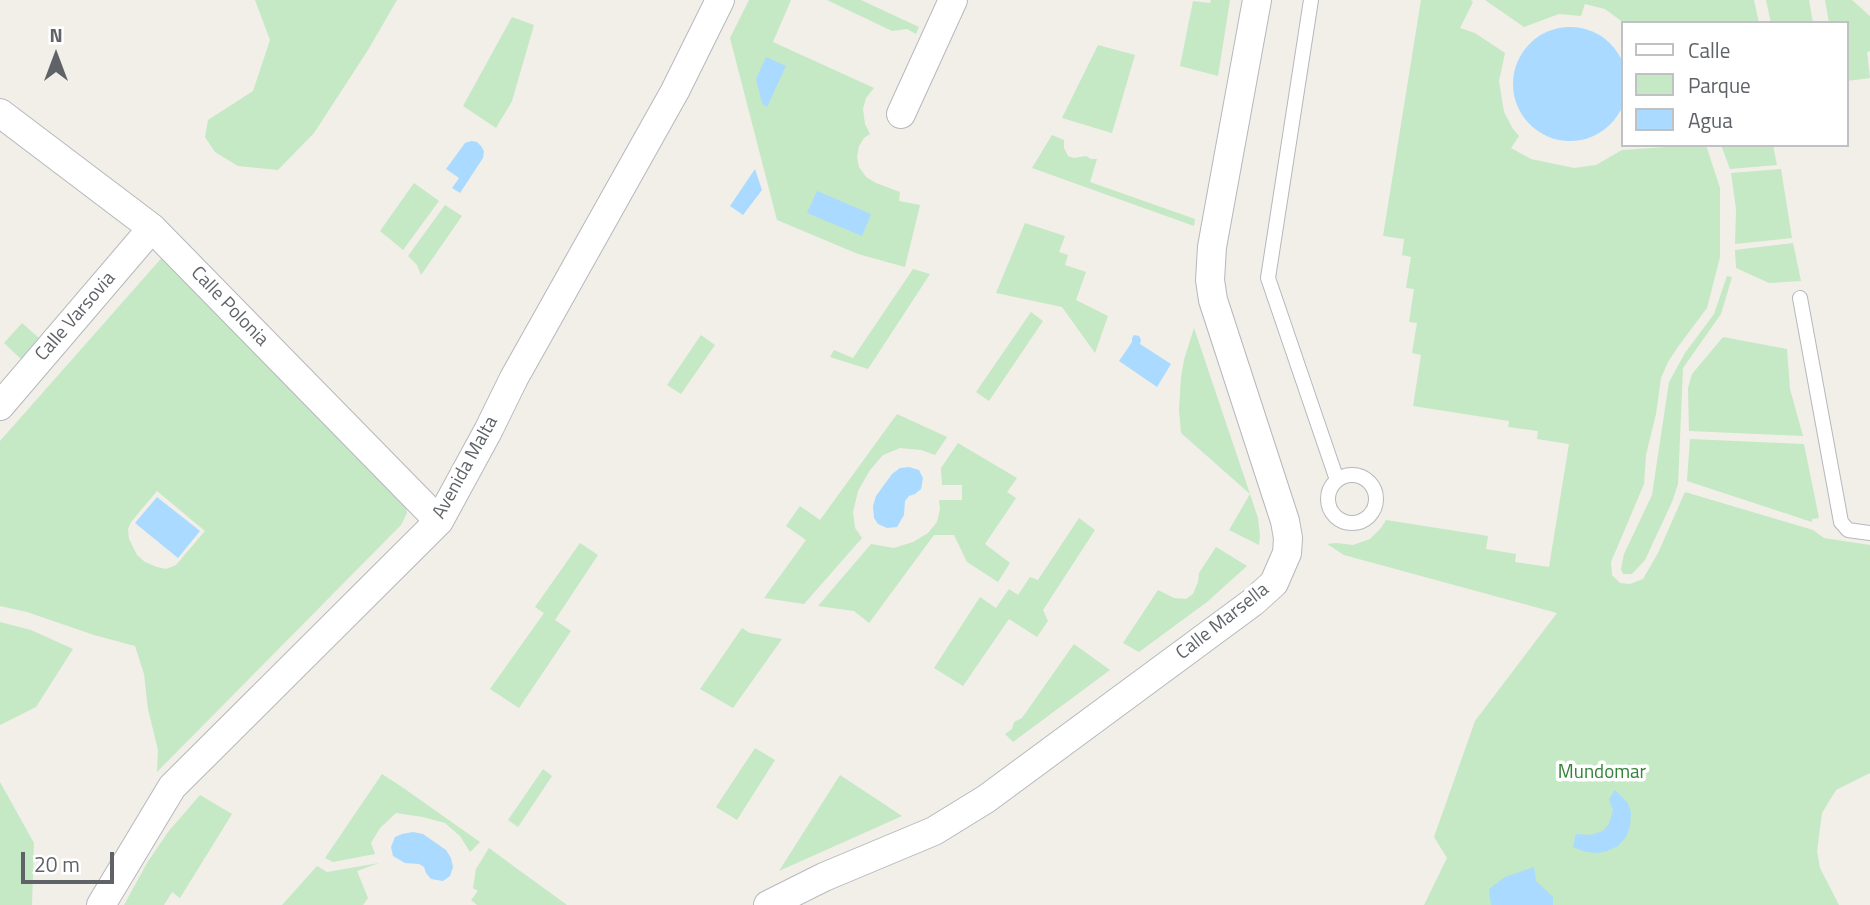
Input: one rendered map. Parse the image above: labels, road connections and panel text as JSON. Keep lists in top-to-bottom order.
{
  "streets": {
    "street": [
      "Calle Polonia",
      "Calle Varsovia",
      "Avenida Malta",
      "Calle Marsella"
    ]
  },
  "crossings": [
    ["Calle Polonia", "Calle Varsovia"],
    ["Calle Polonia", "Avenida Malta"]
  ],
  "parks": ["Mundomar"],
  "legend": ["Calle", "Parque", "Agua"],
  "scale_bar": "20 m",
  "north": "top"
}
